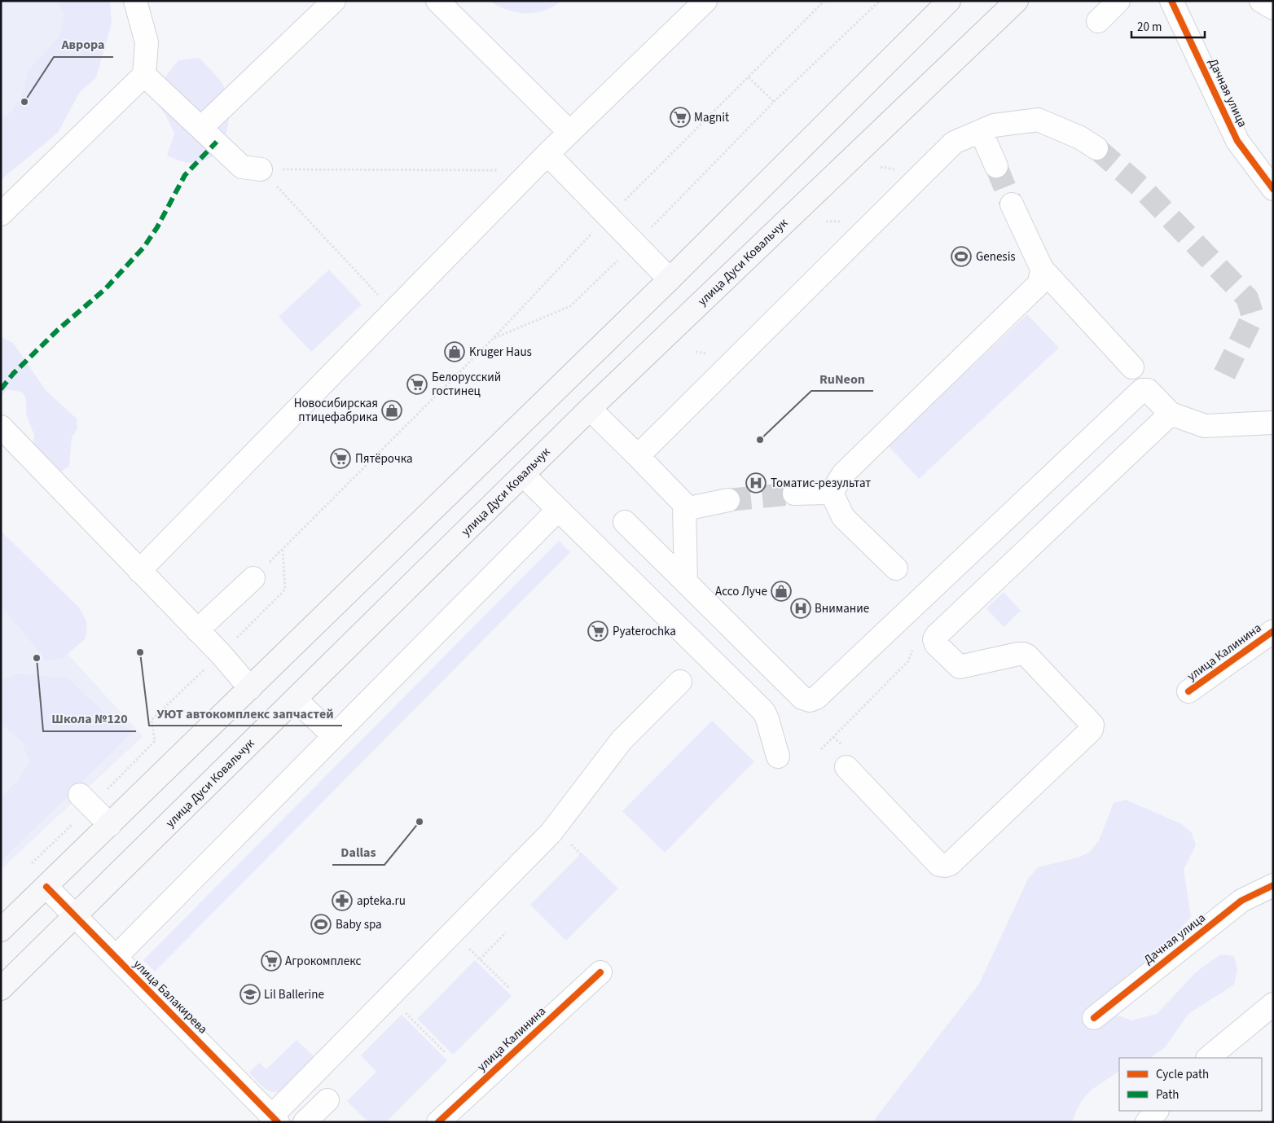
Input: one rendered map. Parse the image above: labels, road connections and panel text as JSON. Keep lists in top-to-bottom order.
{
  "streets": {
    "main road": ["улица Дуси Ковальчук"],
    "street": ["Дачная улица", "улица Калинина", "улица Балакирева"]
  },
  "crossings": [
    ["улица Дуси Ковальчук", "улица Балакирева"]
  ],
  "places": {
    "other": [
      "Аврора",
      "RuNeon",
      "УЮТ автокомплекс запчастей",
      "Школа №120",
      "Dallas"
    ],
    "supermarket": [
      "Magnit",
      "Белорусский гостинец",
      "Пятёрочка",
      "Pyaterochka",
      "Агрокомплекс"
    ],
    "sports": ["Genesis", "Baby spa"],
    "shop": ["Kruger Haus", "Новосибирская птицефабрика", "Ассо Луче"],
    "hospital": ["Томатис-результат", "Внимание"],
    "pharmacy": ["apteka.ru"],
    "school or university": ["Lil Ballerine"]
  },
  "legend": ["Cycle path", "Path"],
  "scale_bar": "20 m"
}
